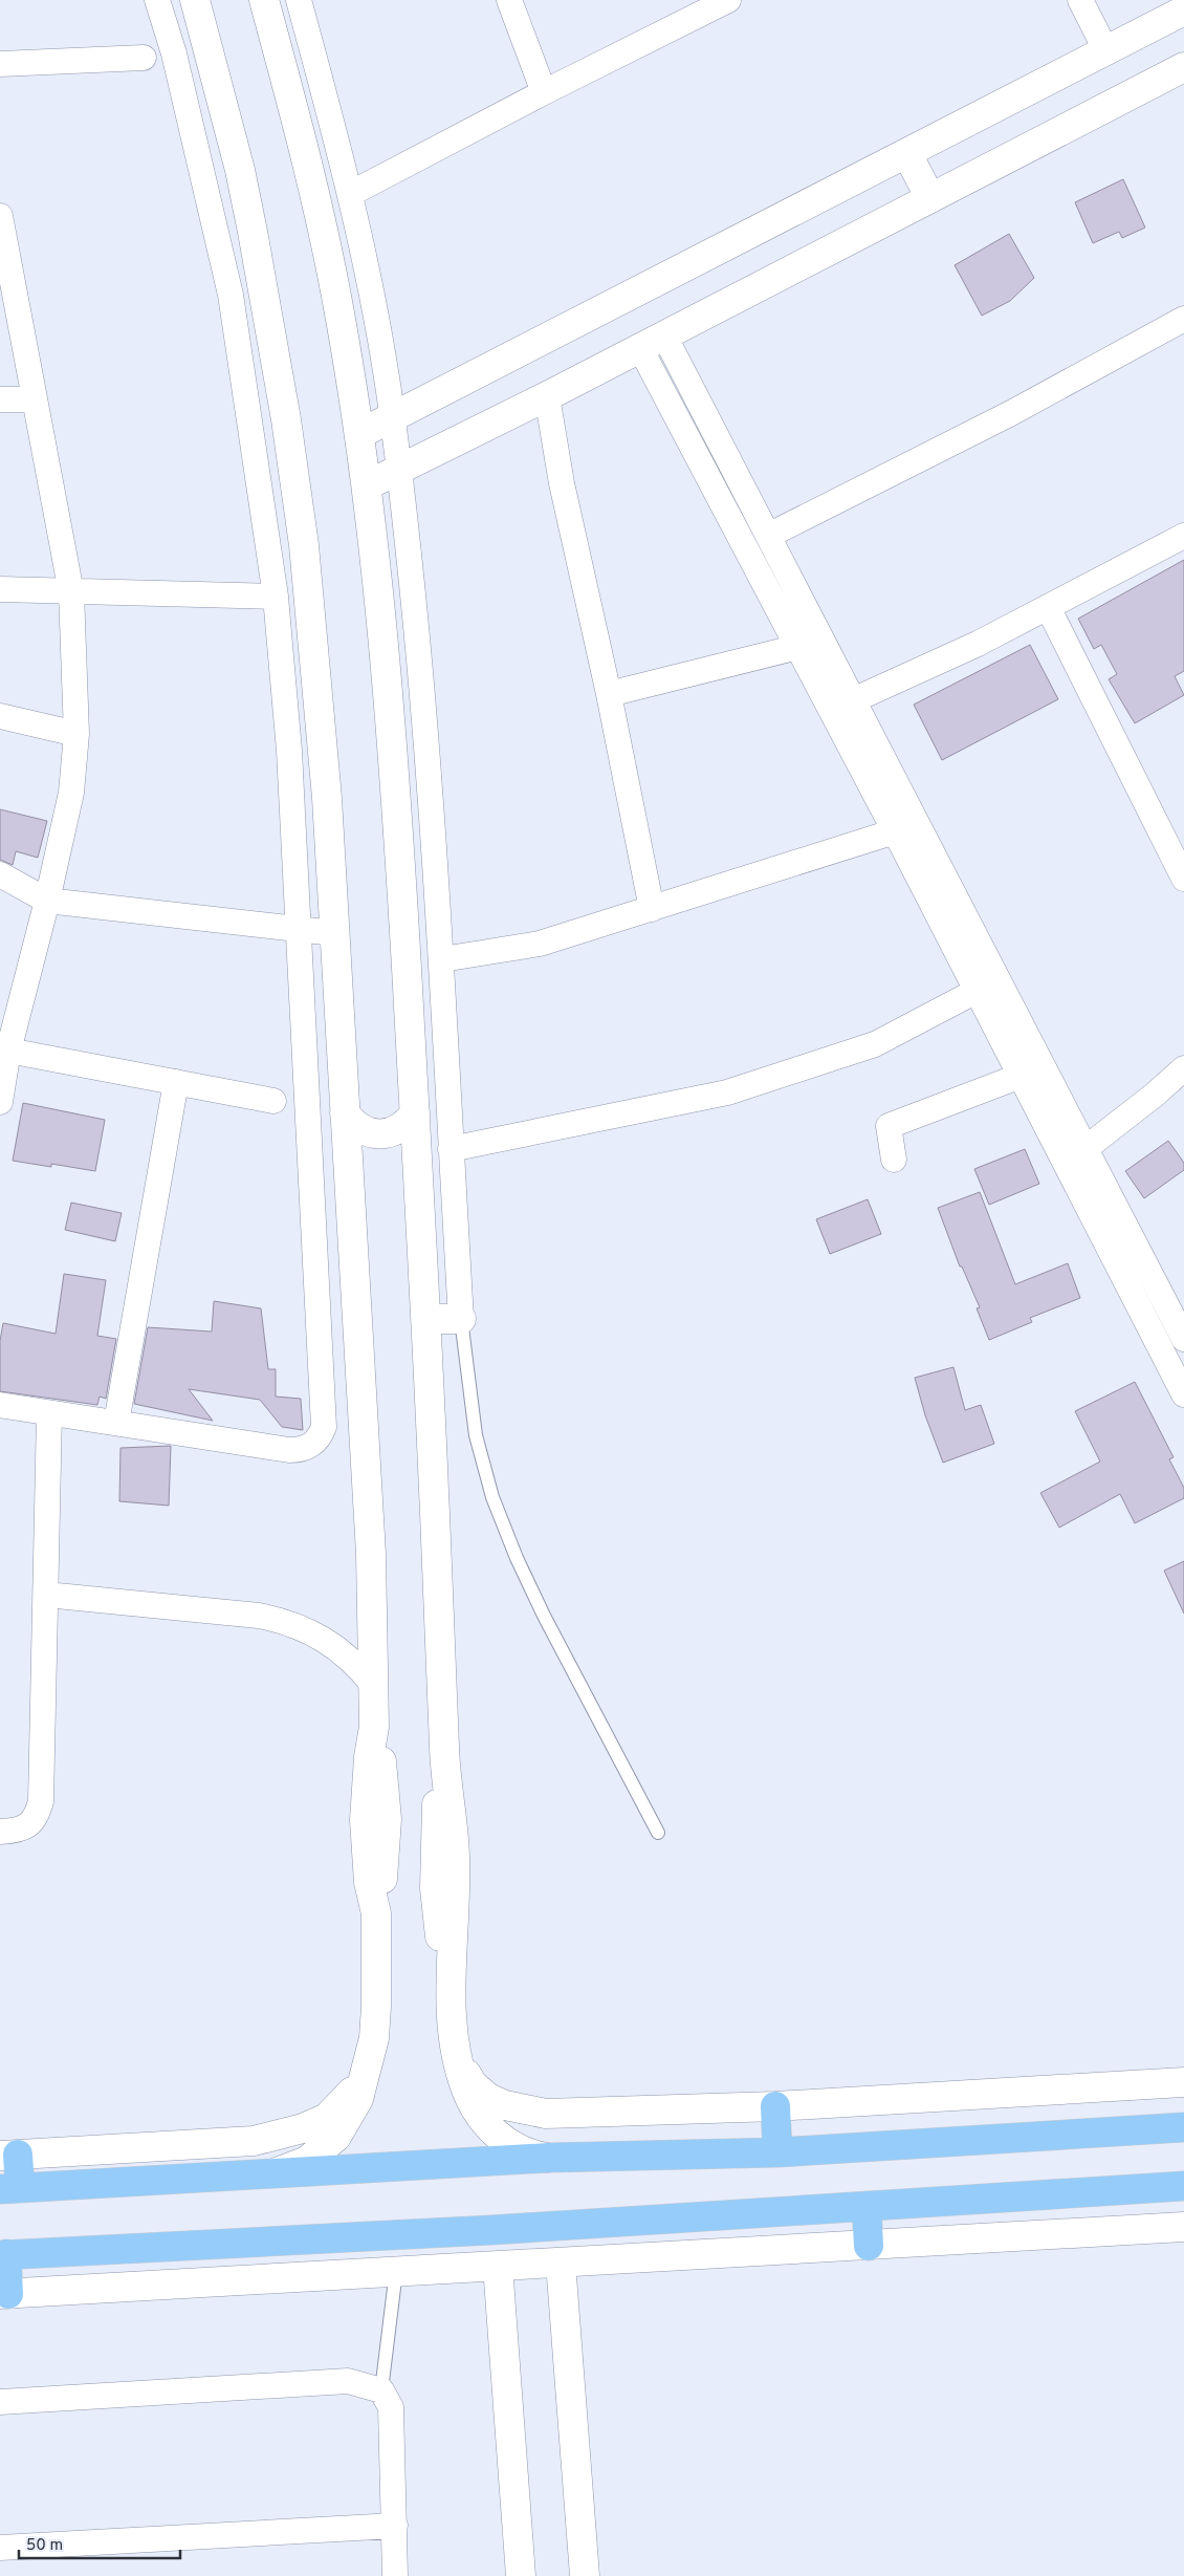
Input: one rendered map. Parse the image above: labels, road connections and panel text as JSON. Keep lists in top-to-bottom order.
{
  "scale_bar": "50 m"
}
